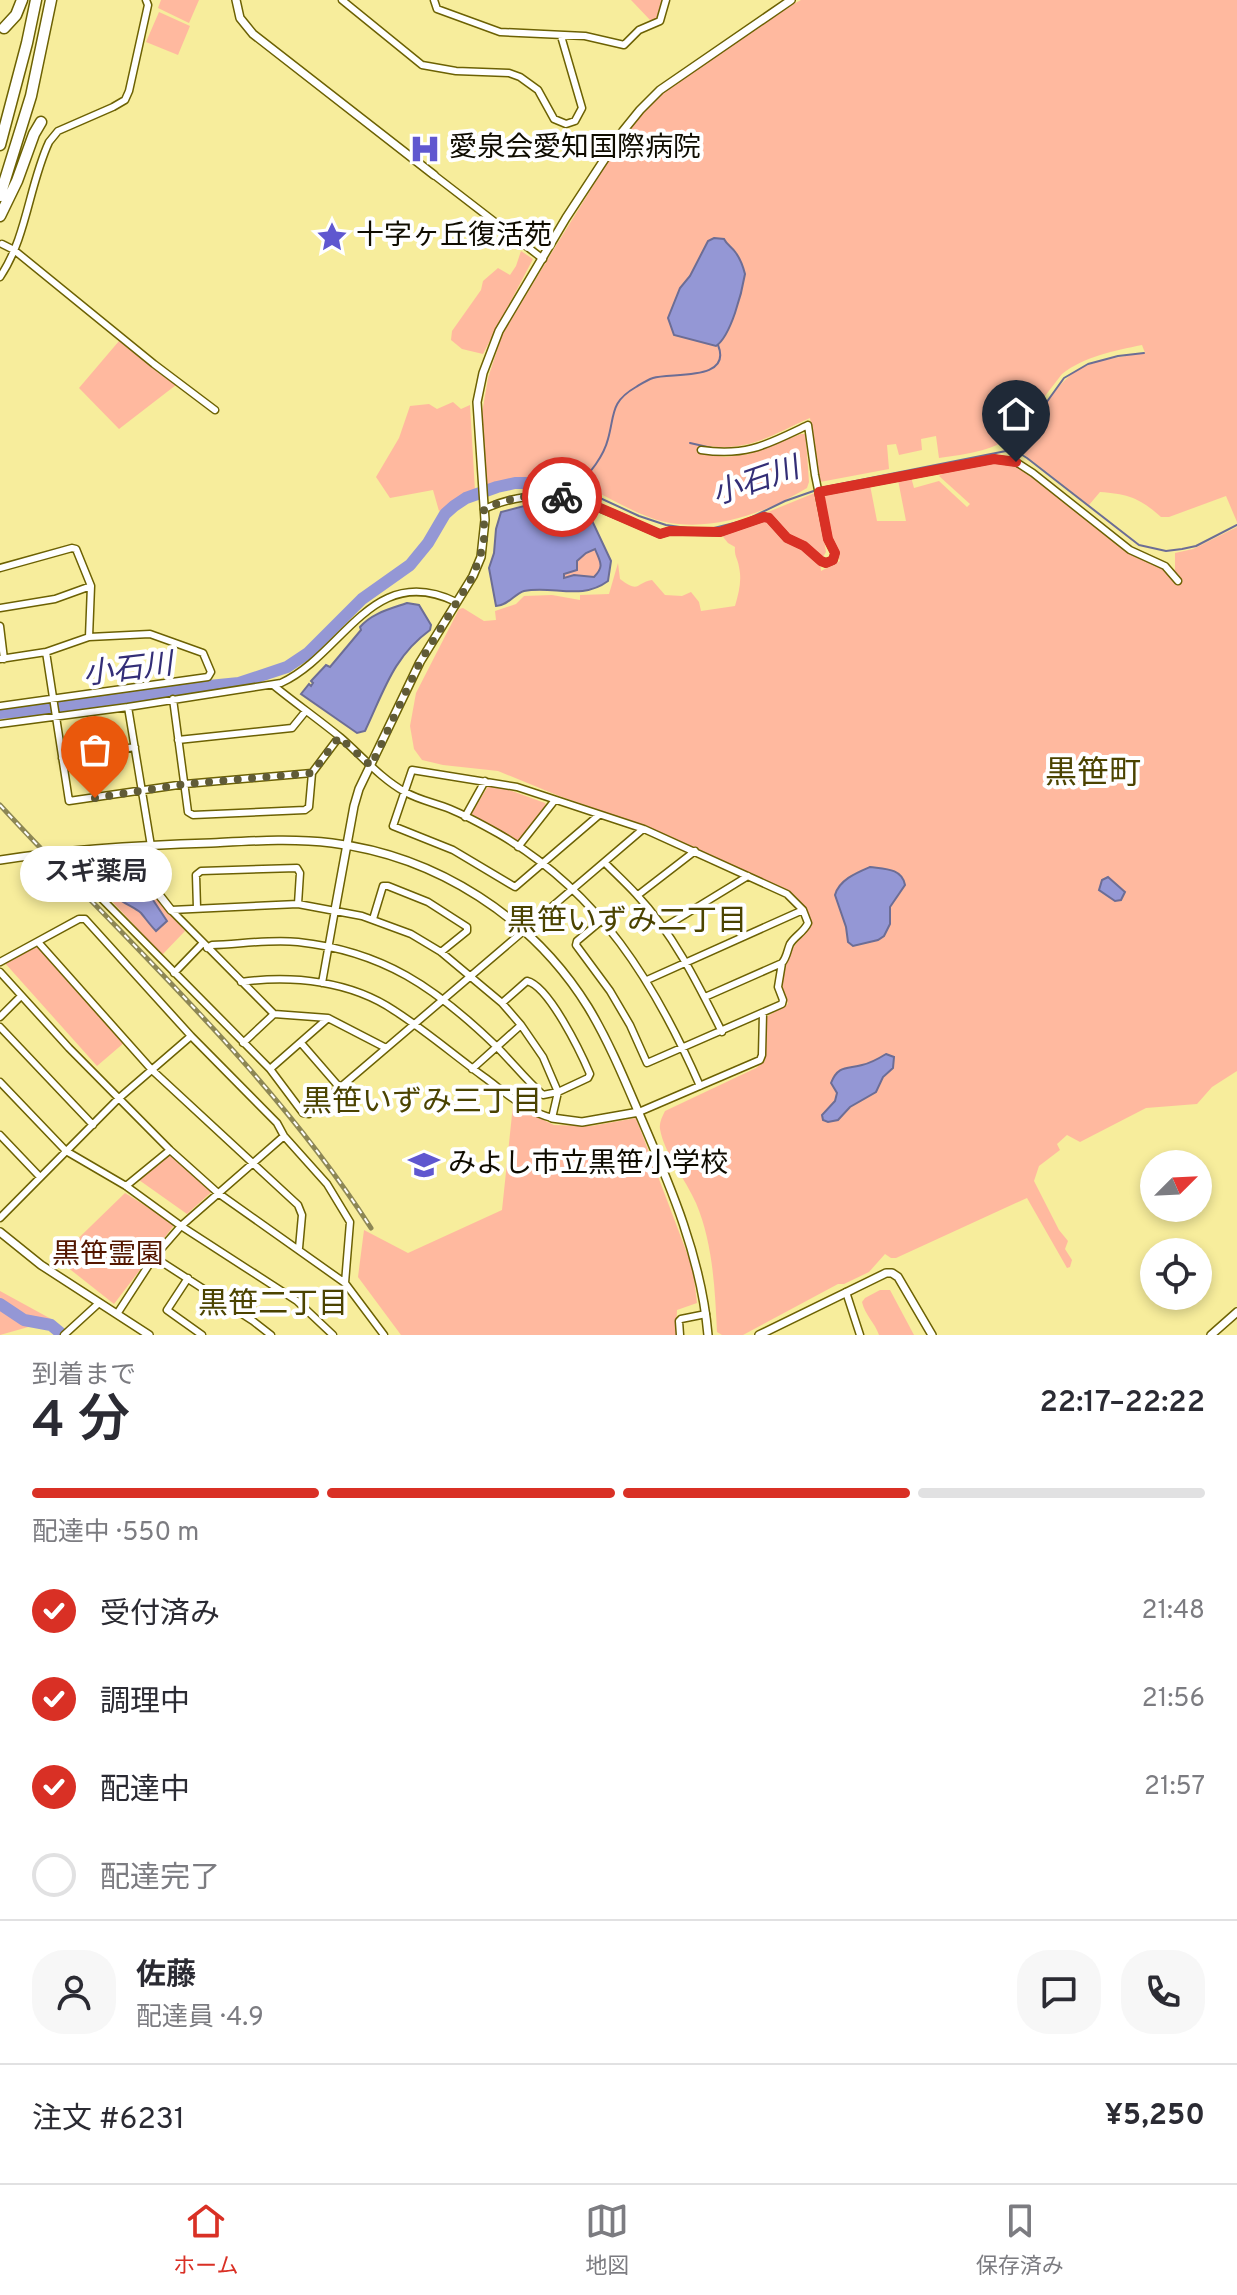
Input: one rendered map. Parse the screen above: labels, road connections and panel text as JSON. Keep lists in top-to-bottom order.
{
  "districts": [
    "黒笹町",
    "黒笹いずみ二丁目",
    "黒笹いずみ三丁目",
    "黒笹二丁目"
  ],
  "water": ["小石川"],
  "parks": ["黒笹霊園"],
  "places": {
    "hospital": ["愛泉会愛知国際病院"],
    "place": ["十字ヶ丘復活苑"],
    "other": ["スギ薬局"],
    "school or university": ["みよし市立黒笹小学校"]
  },
  "north": "top right",
  "page": {
    "bubble": "スギ薬局",
    "heading": ["4 分", "到着まで", "22:17–22:22"],
    "panel": [
      "佐藤",
      "配達員 · 4.9",
      "注文 #6231",
      "¥5,250"
    ],
    "bar": "配達中 · 550 m",
    "list": [
      ["受付済み", "21:48"],
      ["調理中", "21:56"],
      ["配達中", "21:57"],
      "配達完了"
    ],
    "tabs": ["ホーム", "地図", "保存済み"]
  }
}
